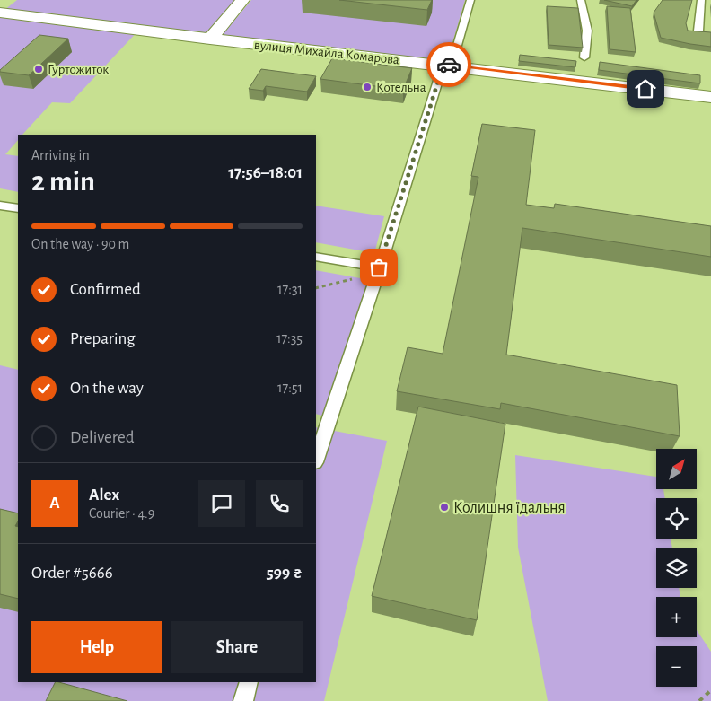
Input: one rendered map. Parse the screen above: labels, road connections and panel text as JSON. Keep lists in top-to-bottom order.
{
  "streets": {
    "street": ["вулиця Михайла Комарова"]
  },
  "places": ["Гуртожиток", "Котельна", "Колишня їдальня"],
  "north": "top right",
  "page": {
    "heading": ["2 min", "Arriving in", "17:56–18:01"],
    "panel": [
      "Alex",
      "Courier · 4.9",
      "Order #5666",
      "599 ₴"
    ],
    "bar": "On the way · 90 m",
    "list": [
      ["Confirmed", "17:31"],
      ["Preparing", "17:35"],
      ["On the way", "17:51"],
      "Delivered"
    ],
    "map_buttons": ["+", "−"],
    "round": "A",
    "buttons": ["Help", "Share"]
  }
}
